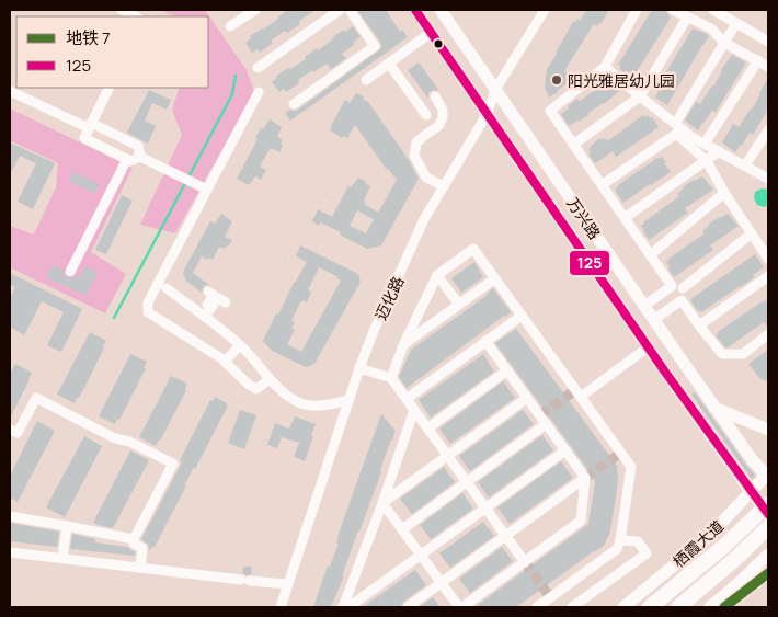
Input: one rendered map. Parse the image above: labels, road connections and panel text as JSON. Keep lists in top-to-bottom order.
{
  "streets": {
    "highway": ["栖霞大道"],
    "main road": ["万兴路"],
    "street": ["迈化路"]
  },
  "crossings": [
    ["万兴路", "迈化路"],
    ["万兴路", "栖霞大道"]
  ],
  "places": ["阳光雅居幼儿园"],
  "lines": ["transit line 125", "metro line 7"],
  "legend": ["地铁 7", "125"]
}
